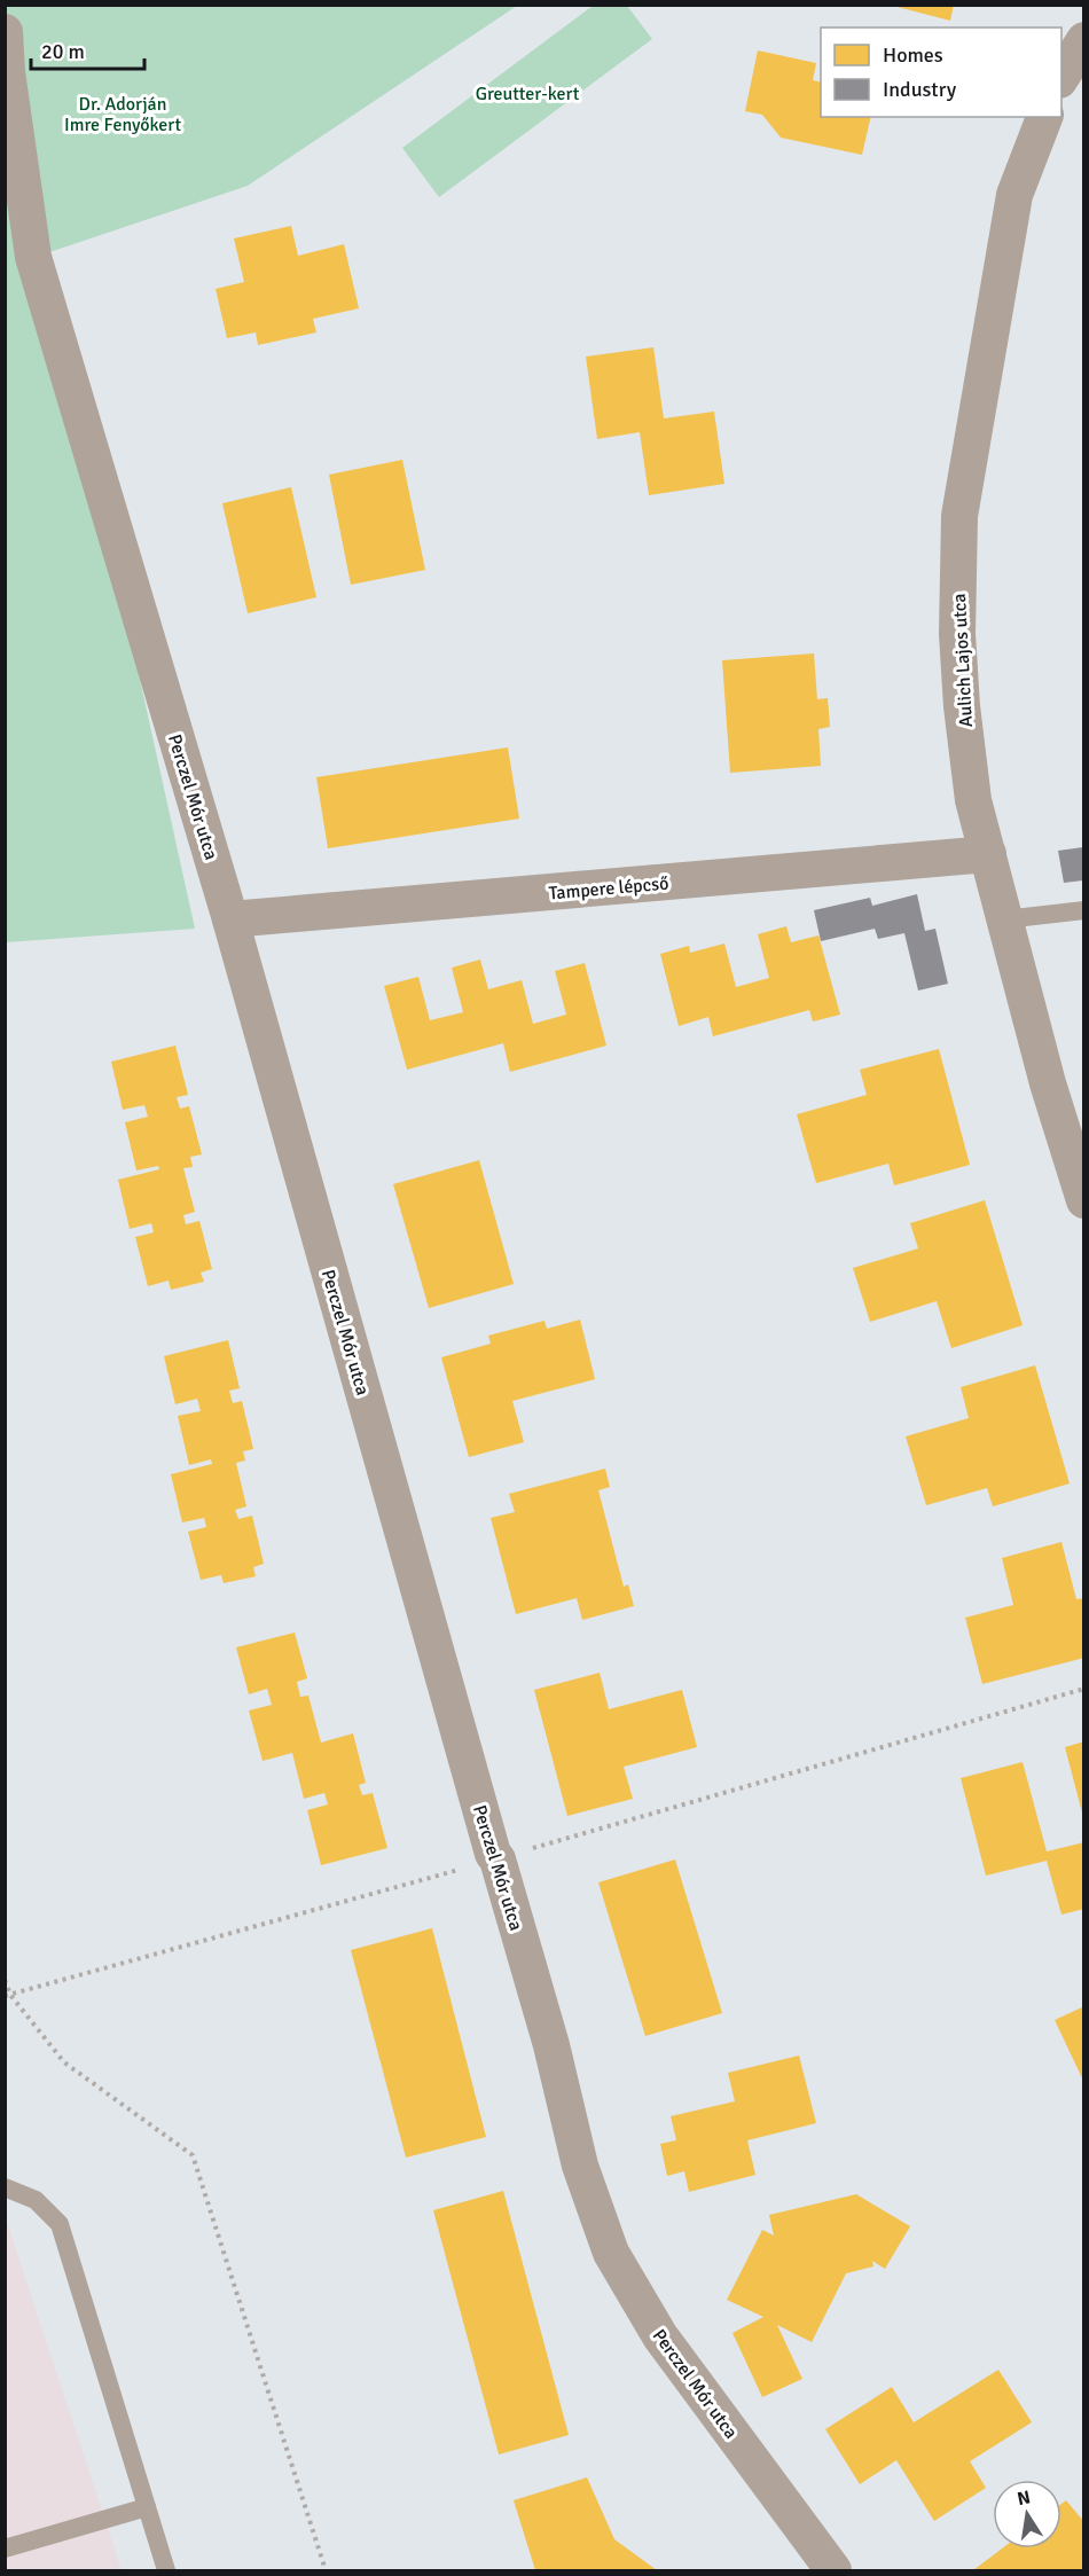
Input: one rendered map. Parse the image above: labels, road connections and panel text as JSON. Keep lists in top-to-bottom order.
{
  "streets": {
    "street": ["Aulich Lajos utca", "Perczel Mór utca", "Tampere lépcső"]
  },
  "crossings": [
    ["Aulich Lajos utca", "Tampere lépcső"],
    ["Perczel Mór utca", "Tampere lépcső"]
  ],
  "parks": ["Greutter-kert", "Dr. Adorján Imre Fenyőkert"],
  "legend": ["Homes", "Industry"],
  "scale_bar": "20 m",
  "north": "top"
}
